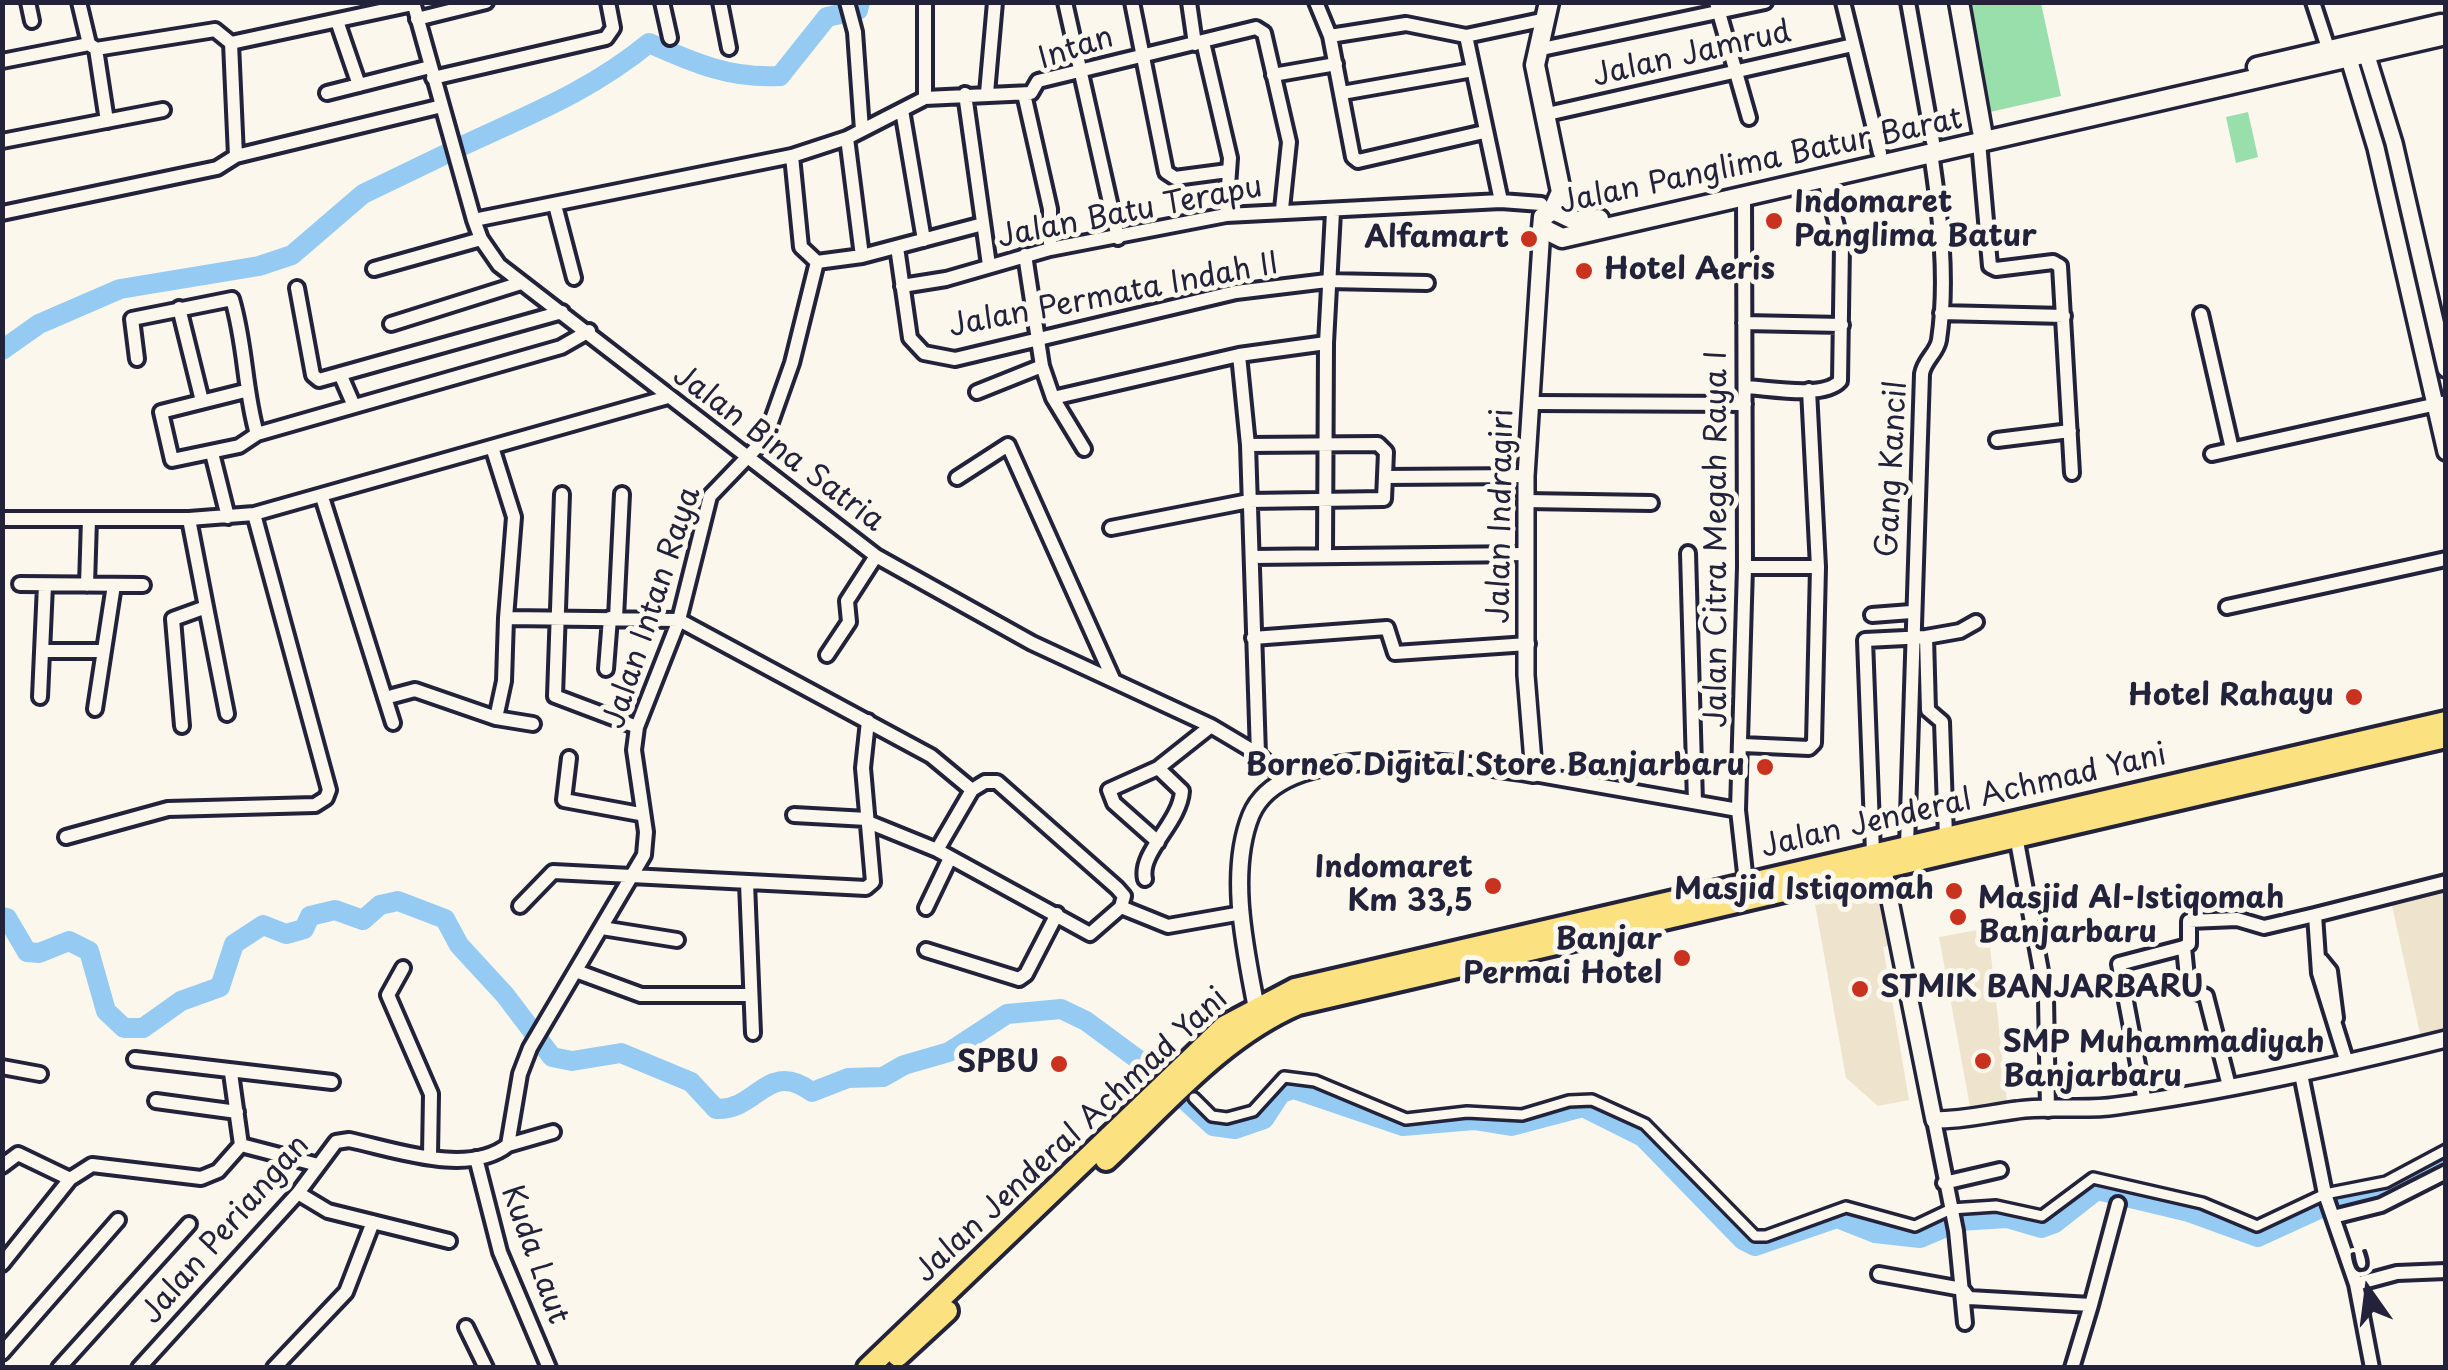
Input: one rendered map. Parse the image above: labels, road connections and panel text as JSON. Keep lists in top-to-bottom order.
{
  "streets": {
    "highway": ["Jalan Jenderal Achmad Yani"],
    "main road": ["Jalan Panglima Batur Barat"],
    "street": [
      "Intan",
      "Jalan Jamrud",
      "Jalan Batu Terapu",
      "Jalan Permata Indah II",
      "Jalan Bina Satria",
      "Gang Kancil",
      "Jalan Indragiri",
      "Jalan Citra Megah Raya I",
      "Jalan Intan Raya",
      "Jalan Periangan",
      "Kuda Laut"
    ]
  },
  "crossings": [
    ["Intan", "Jalan Batu Terapu"],
    ["Intan", "Jalan Bina Satria"],
    ["Jalan Panglima Batur Barat", "Jalan Batu Terapu"],
    ["Jalan Panglima Batur Barat", "Gang Kancil"],
    ["Jalan Panglima Batur Barat", "Jalan Indragiri"],
    ["Jalan Panglima Batur Barat", "Jalan Citra Megah Raya I"],
    ["Jalan Batu Terapu", "Jalan Permata Indah II"],
    ["Jalan Batu Terapu", "Jalan Indragiri"],
    ["Jalan Bina Satria", "Jalan Intan Raya"],
    ["Gang Kancil", "Jalan Jenderal Achmad Yani"],
    ["Jalan Citra Megah Raya I", "Jalan Jenderal Achmad Yani"],
    ["Jalan Periangan", "Kuda Laut"]
  ],
  "places": [
    "Indomaret Panglima Batur",
    "Alfamart",
    "Hotel Aeris",
    "Hotel Rahayu",
    "Borneo Digital Store Banjarbaru",
    "Indomaret Km 33,5",
    "Masjid Istiqomah",
    "Masjid Al-Istiqomah Banjarbaru",
    "Banjar Permai Hotel",
    "STMIK BANJARBARU",
    "SMP Muhammadiyah Banjarbaru",
    "SPBU"
  ],
  "north": "top"
}
